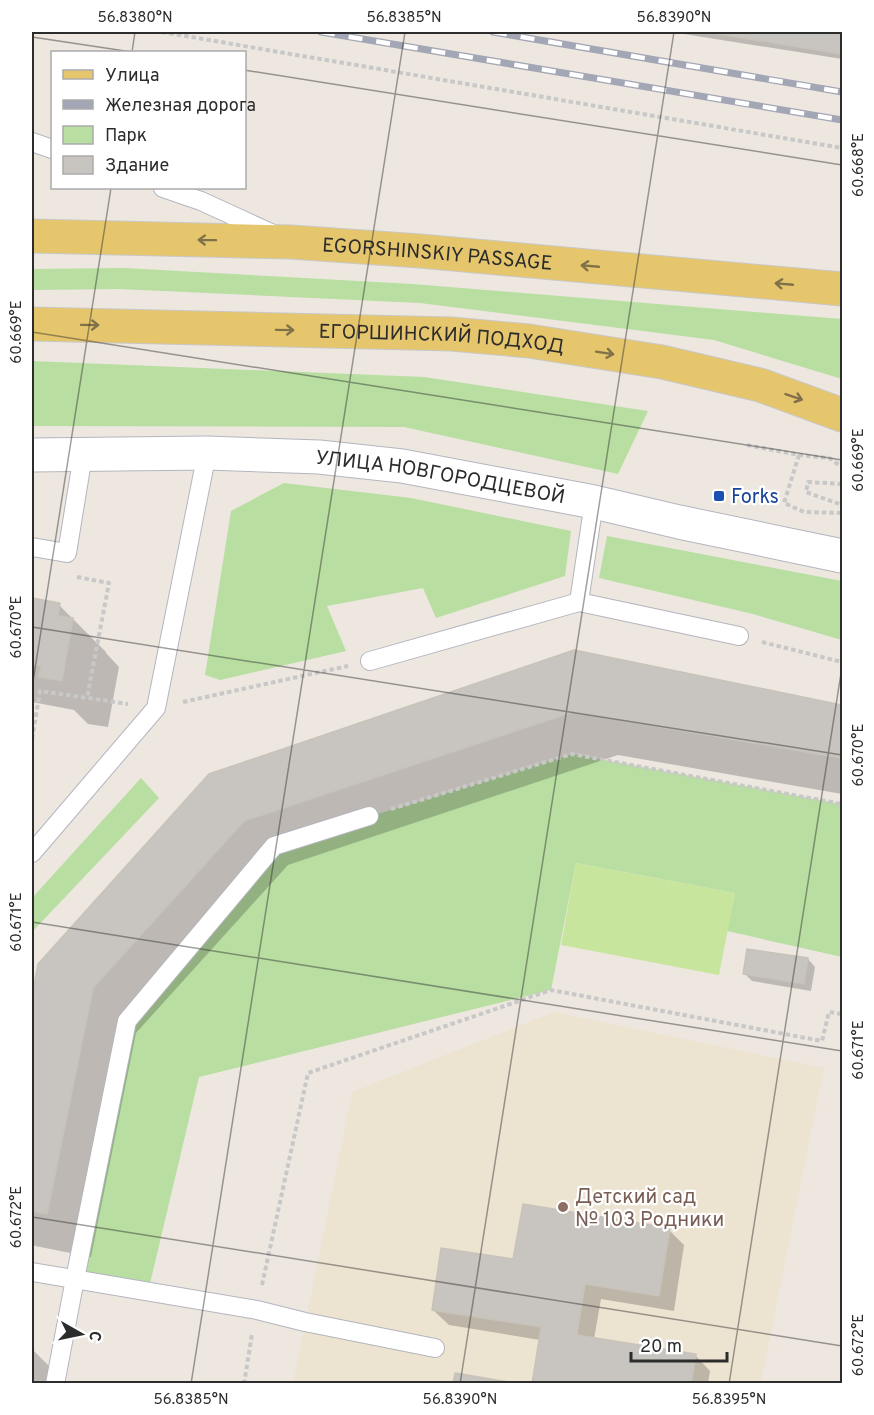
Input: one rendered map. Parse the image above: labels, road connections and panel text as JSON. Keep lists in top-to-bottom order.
{
  "streets": {
    "main road": ["EGORSHINSKIY PASSAGE", "ЕГОРШИНСКИЙ ПОДХОД"],
    "street": ["УЛИЦА НОВГОРОДЦЕВОЙ"]
  },
  "one_way": ["EGORSHINSKIY PASSAGE", "ЕГОРШИНСКИЙ ПОДХОД"],
  "places": {
    "transit": ["Forks"],
    "other": ["Детский сад № 103 Родники"]
  },
  "legend": [
    "Улица",
    "Железная дорога",
    "Парк",
    "Здание"
  ],
  "scale_bar": "20 m",
  "north": "right",
  "coordinates": [
    "56.8380°N",
    "56.8385°N",
    "56.8390°N",
    "60.668°E",
    "60.669°E",
    "60.670°E",
    "60.671°E",
    "60.672°E",
    "56.8395°N"
  ]
}
